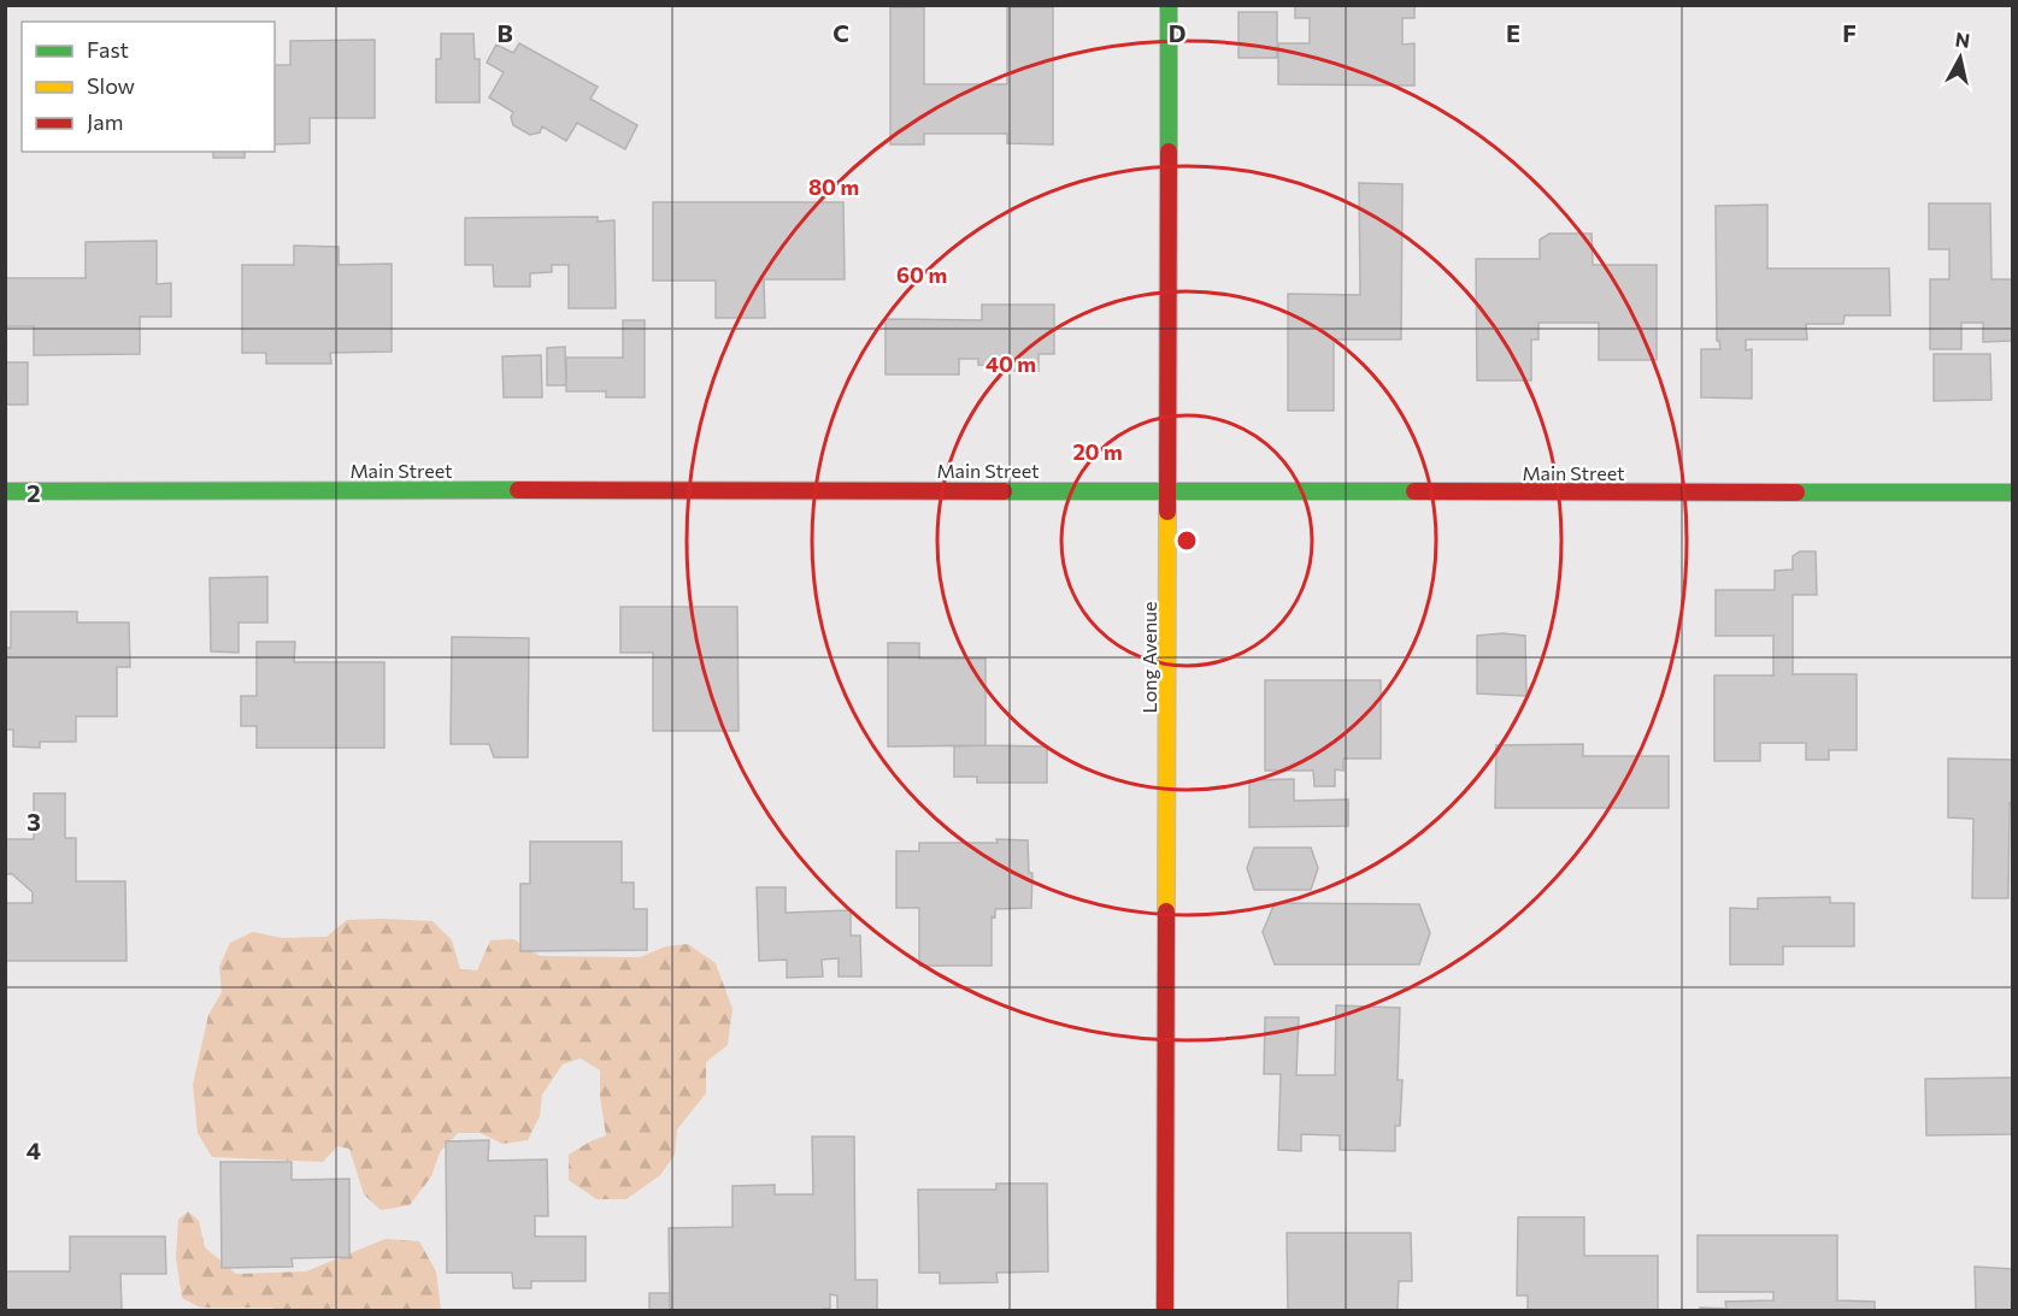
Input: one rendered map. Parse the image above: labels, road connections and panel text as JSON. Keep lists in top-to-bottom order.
{
  "streets": {
    "street": ["Main Street", "Long Avenue"]
  },
  "crossings": [
    ["Main Street", "Long Avenue"]
  ],
  "legend": ["Fast", "Slow", "Jam"],
  "north": "top",
  "grid": {
    "columns": [
      "B",
      "C",
      "D",
      "E",
      "F"
    ],
    "rows": ["2", "3", "4"]
  },
  "rings": [
    "80 m",
    "60 m",
    "40 m",
    "20 m"
  ]
}
